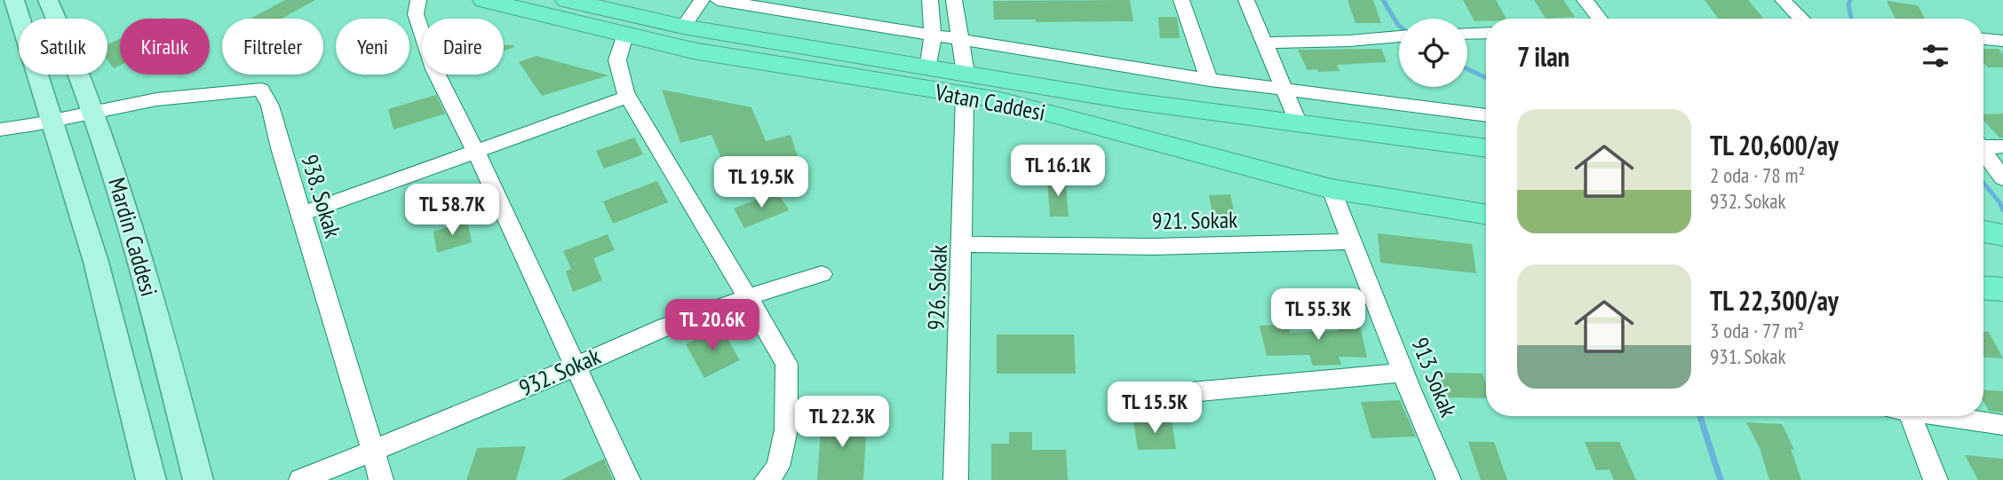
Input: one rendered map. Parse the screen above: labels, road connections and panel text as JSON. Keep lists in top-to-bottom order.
{
  "streets": {
    "highway": ["Vatan Caddesi"],
    "main road": ["Mardin Caddesi"],
    "street": [
      "938. Sokak",
      "921. Sokak",
      "926. Sokak",
      "932. Sokak",
      "913 Sokak"
    ]
  },
  "crossings": [
    ["Vatan Caddesi", "926. Sokak"],
    ["Vatan Caddesi", "913 Sokak"],
    ["938. Sokak", "Mardin Caddesi"],
    ["938. Sokak", "932. Sokak"],
    ["921. Sokak", "926. Sokak"],
    ["921. Sokak", "913 Sokak"]
  ],
  "page": {
    "chip": [
      "Satılık",
      "Kiralık",
      "Filtreler",
      "Yeni",
      "Daire"
    ],
    "heading": "7 ilan",
    "list": [
      {
        "name": "TL 20,600/ay",
        "note": "2 oda · 78 m² · 932. Sokak"
      },
      {
        "name": "TL 22,300/ay",
        "note": "3 oda · 77 m² · 931. Sokak"
      }
    ],
    "price": [
      "TL 16.1K",
      "TL 19.5K",
      "TL 58.7K",
      "TL 55.3K",
      "TL 20.6K",
      "TL 15.5K",
      "TL 22.3K"
    ]
  }
}
